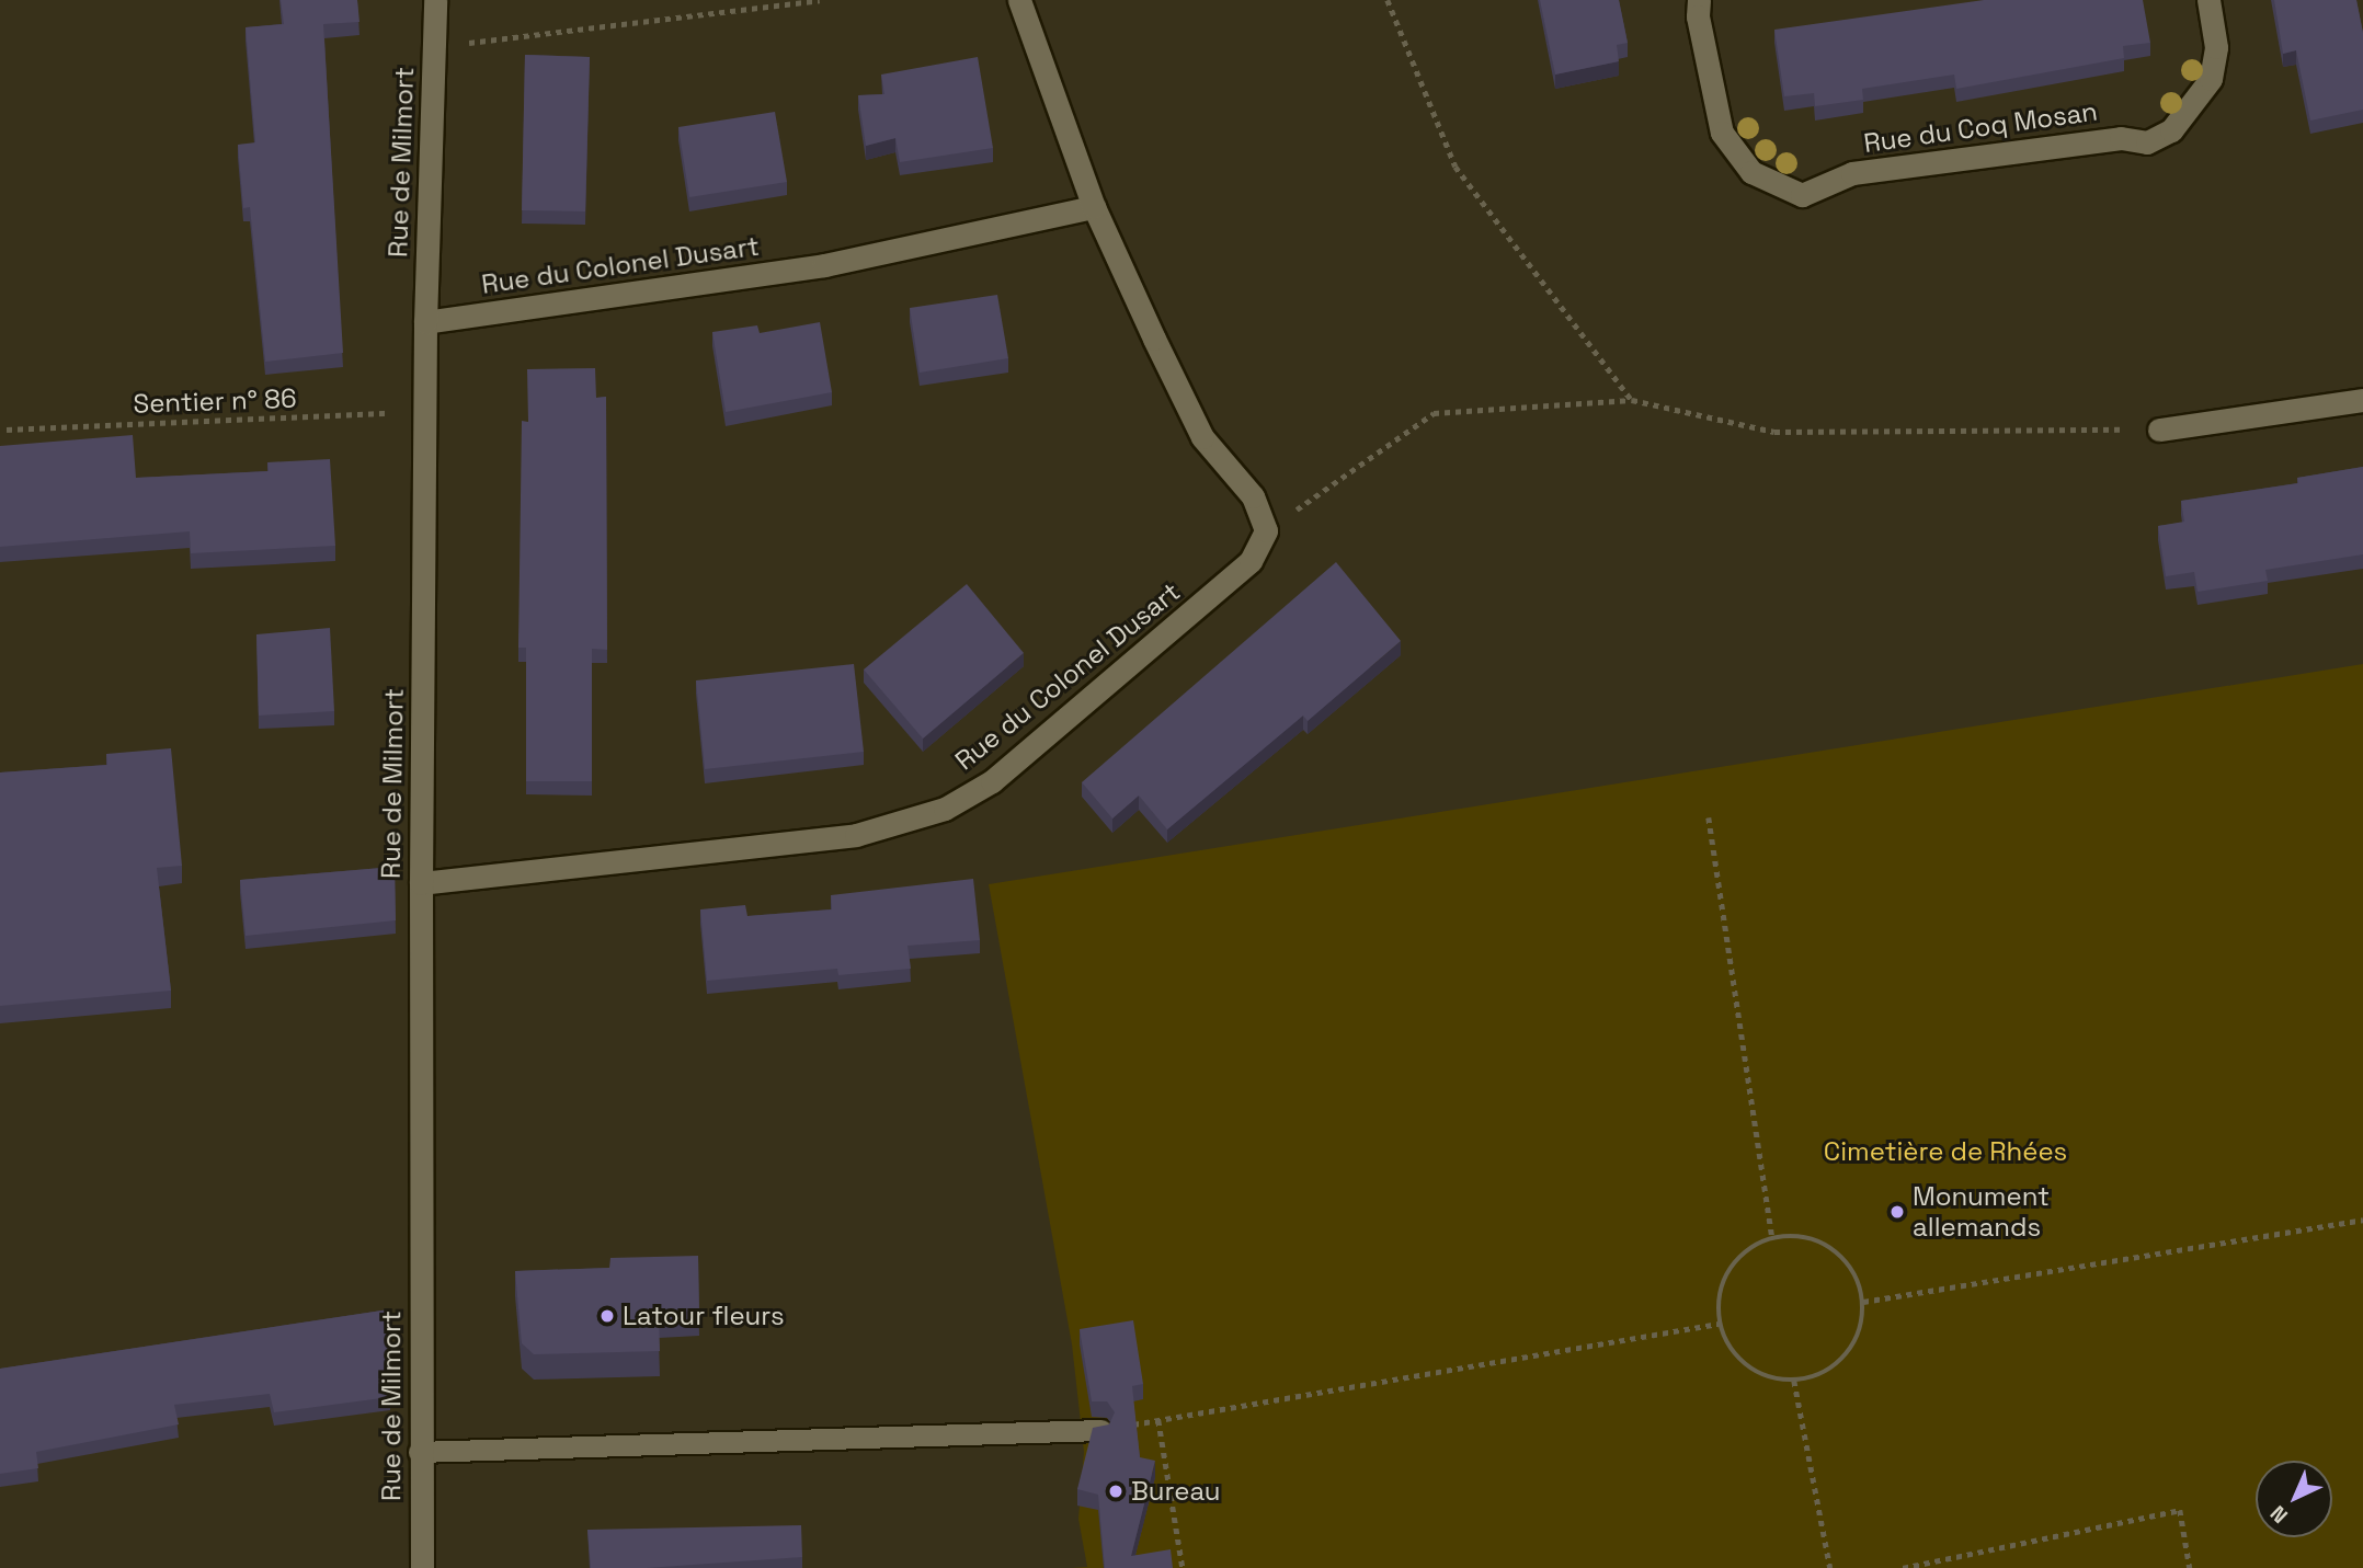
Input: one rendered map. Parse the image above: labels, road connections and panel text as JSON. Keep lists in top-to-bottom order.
{
  "streets": {
    "street": ["Rue du Coq Mosan", "Rue de Milmort", "Rue du Colonel Dusart"],
    "path": ["Sentier n° 86"]
  },
  "crossings": [
    ["Rue de Milmort", "Rue du Colonel Dusart"],
    ["Rue de Milmort", "Sentier n° 86"]
  ],
  "parks": ["Cimetière de Rhées"],
  "places": ["Monument allemands", "Latour fleurs", "Bureau"],
  "north": "bottom left"
}
